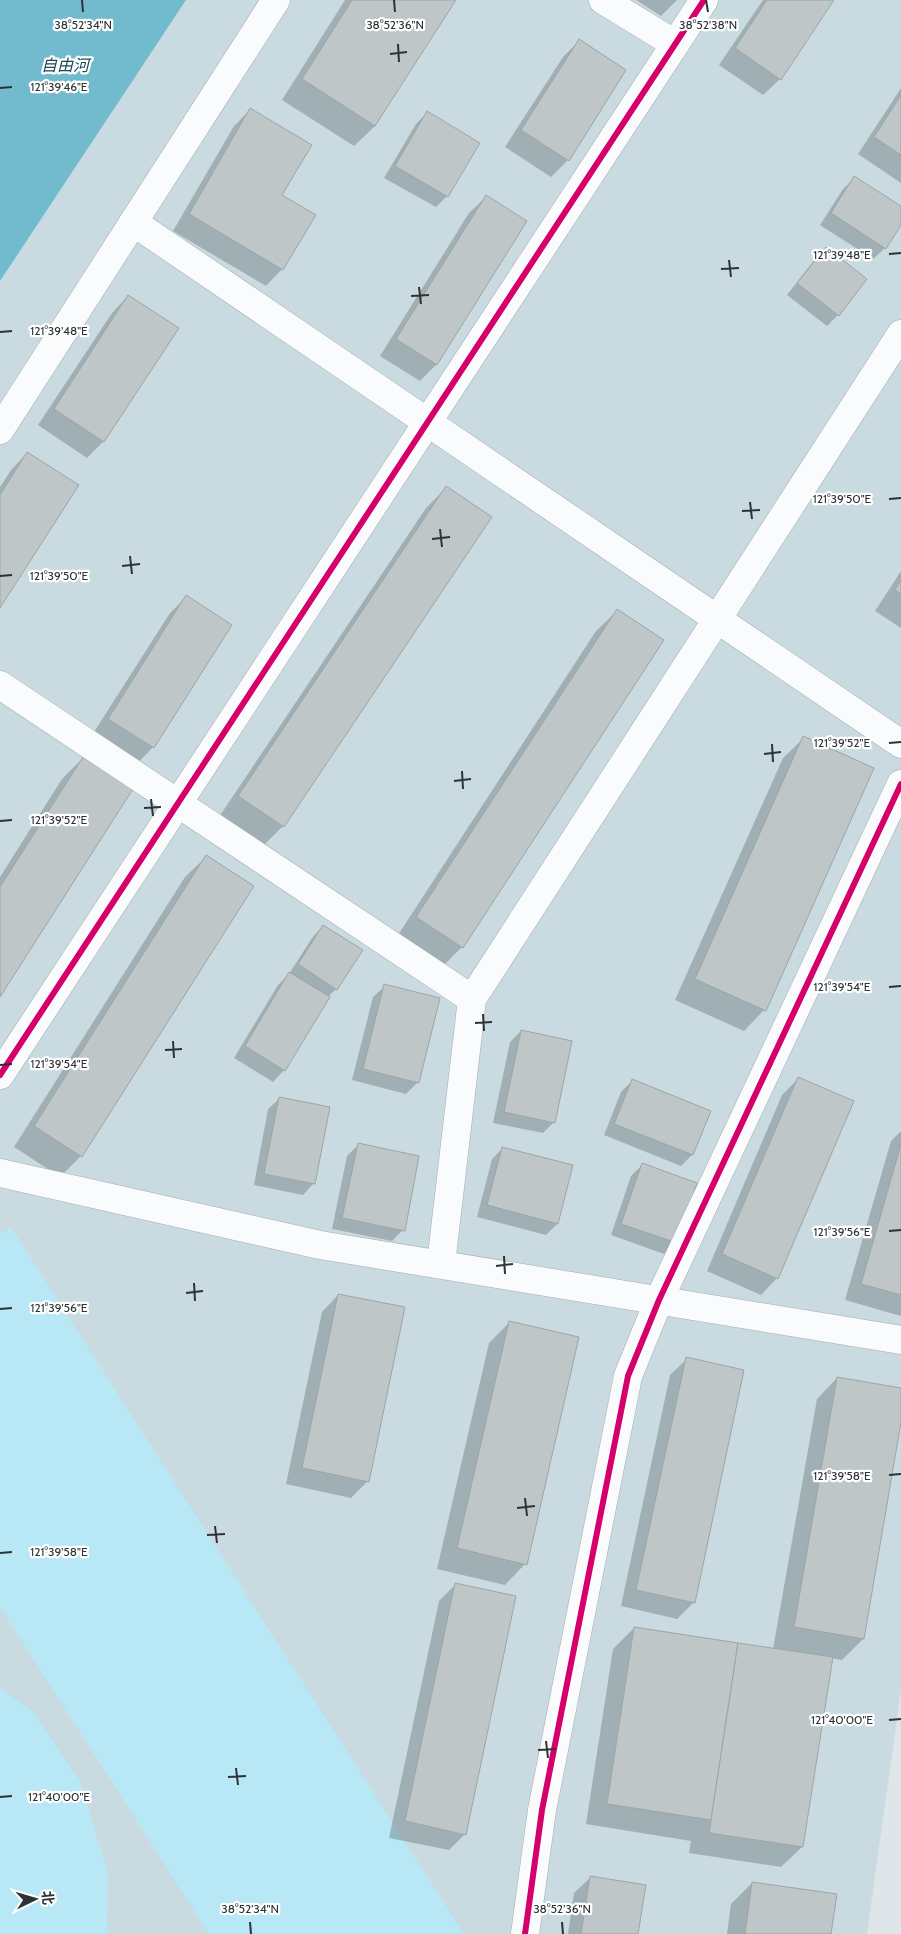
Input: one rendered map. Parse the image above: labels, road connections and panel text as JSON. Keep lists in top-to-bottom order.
{
  "water": ["自由河"],
  "north": "right",
  "coordinates": [
    "38°52'34\"N",
    "38°52'36\"N",
    "38°52'38\"N",
    "121°39'46\"E",
    "121°39'48\"E",
    "121°39'50\"E",
    "121°39'52\"E",
    "121°39'54\"E",
    "121°39'56\"E",
    "121°39'58\"E",
    "121°40'00\"E"
  ]
}
